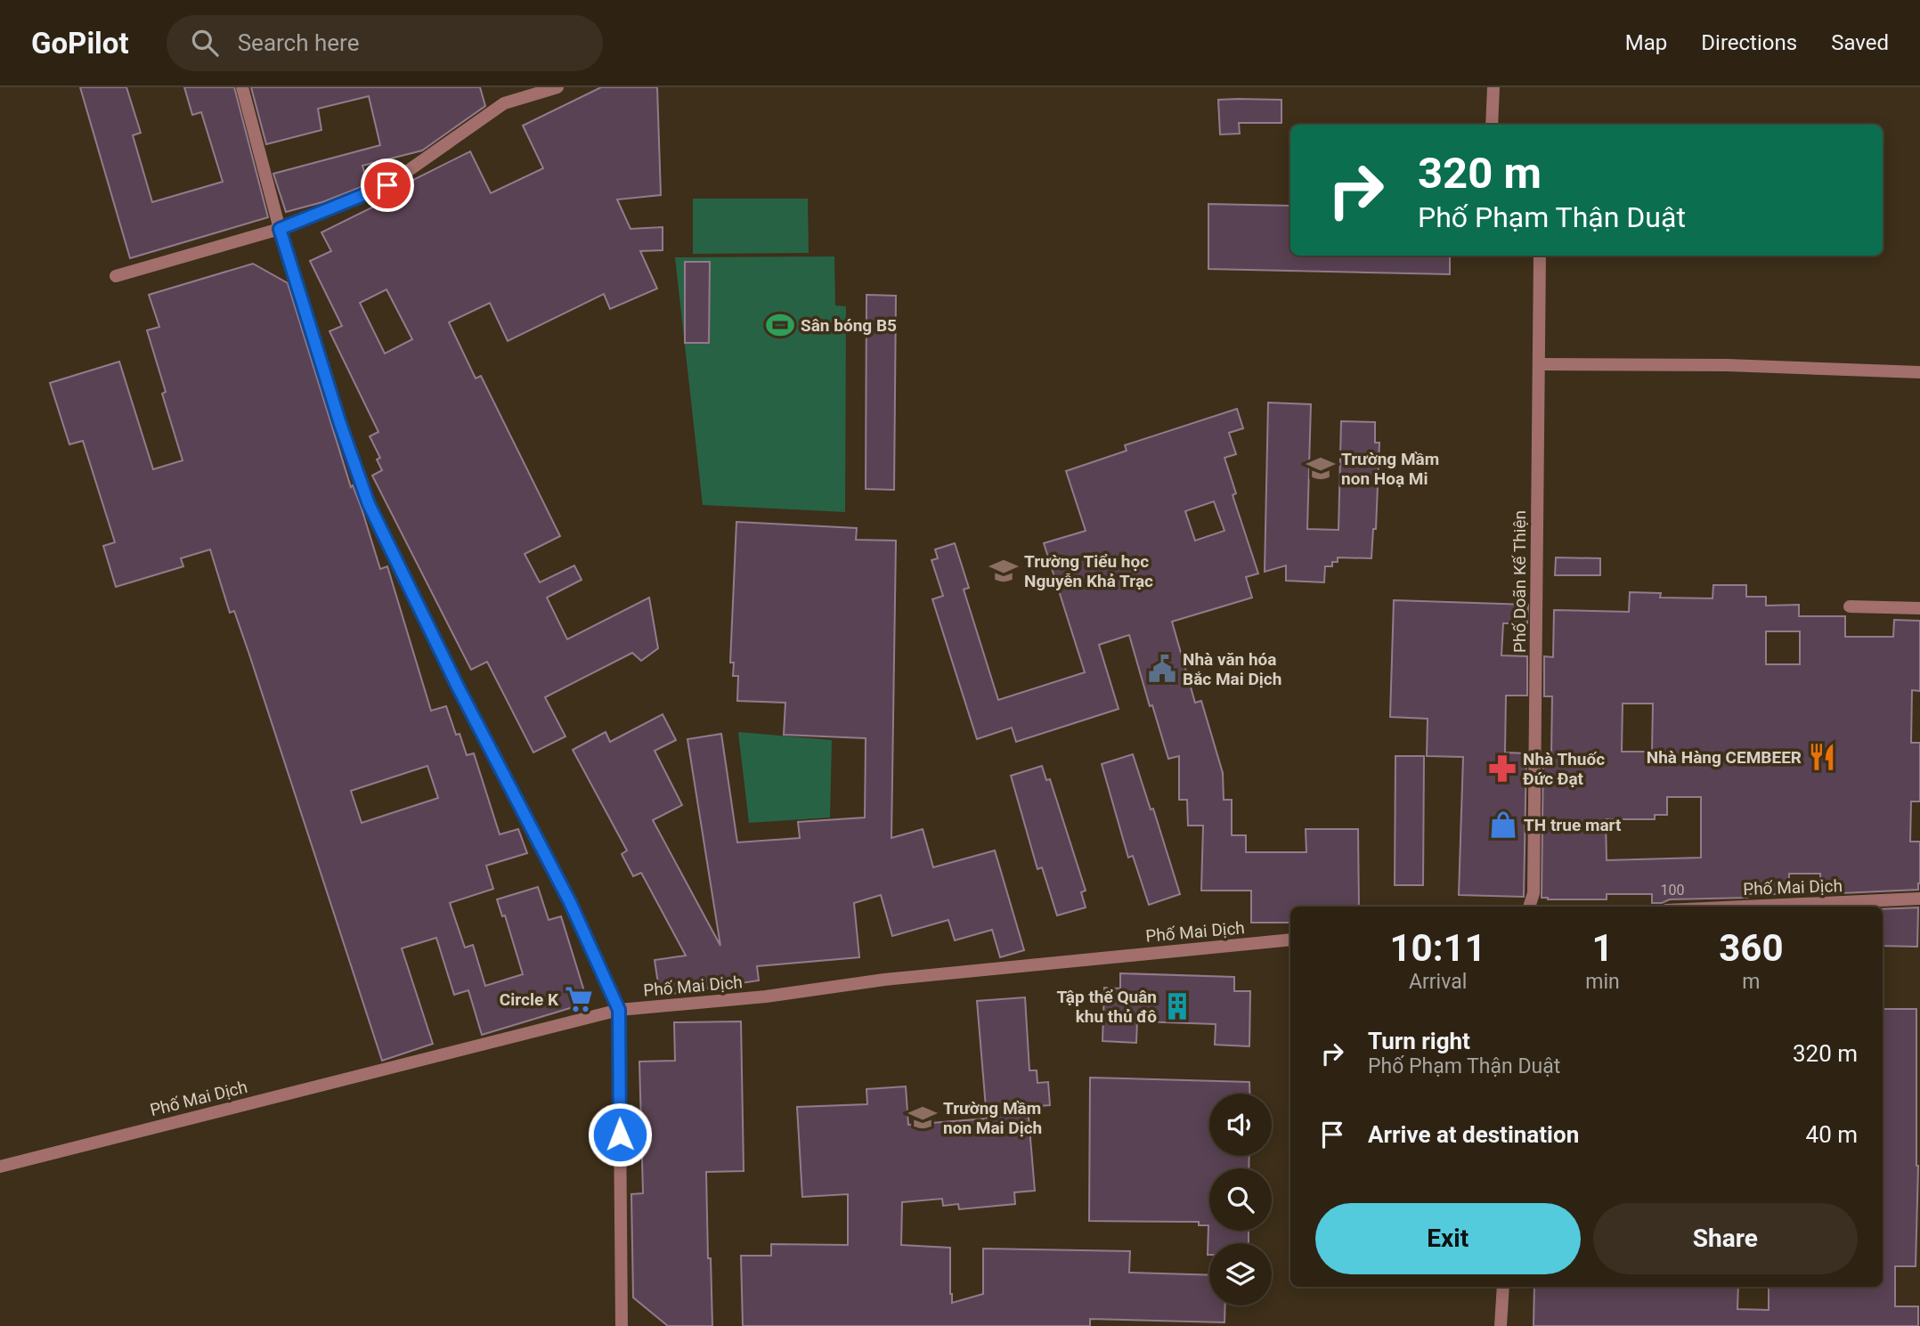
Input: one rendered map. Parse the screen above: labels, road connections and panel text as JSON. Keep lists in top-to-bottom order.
{
  "streets": {
    "street": ["Phố Doãn Kế Thiện", "Phố Mai Dịch"]
  },
  "places": {
    "sports": ["Sân bóng B5"],
    "school or university": ["Trường Mầm non Hoạ Mi", "Trường Tiểu học Nguyễn Khả Trạc", "Trường Mầm non Mai Dịch"],
    "public building": ["Nhà văn hóa Bắc Mai Dịch"],
    "restaurant": ["Nhà Hàng CEMBEER"],
    "pharmacy": ["Nhà Thuốc Đức Đạt"],
    "shop": ["TH true mart"],
    "supermarket": ["Circle K"],
    "building": ["Tập thể Quân khu thủ đô"]
  },
  "house_numbers": ["100"],
  "page": {
    "header": "GoPilot",
    "search": "Search here",
    "nav": ["Map", "Directions", "Saved"],
    "turn": ["320 m", "Phố Phạm Thận Duật"],
    "eta": [
      "10:11",
      "Arrival",
      "1",
      "min",
      "360",
      "m"
    ],
    "list": [
      {
        "name": "Turn right",
        "note": "Phố Phạm Thận Duật",
        "value": "320 m"
      },
      {
        "name": "Arrive at destination",
        "value": "40 m"
      }
    ],
    "buttons": ["Exit", "Share"]
  }
}
